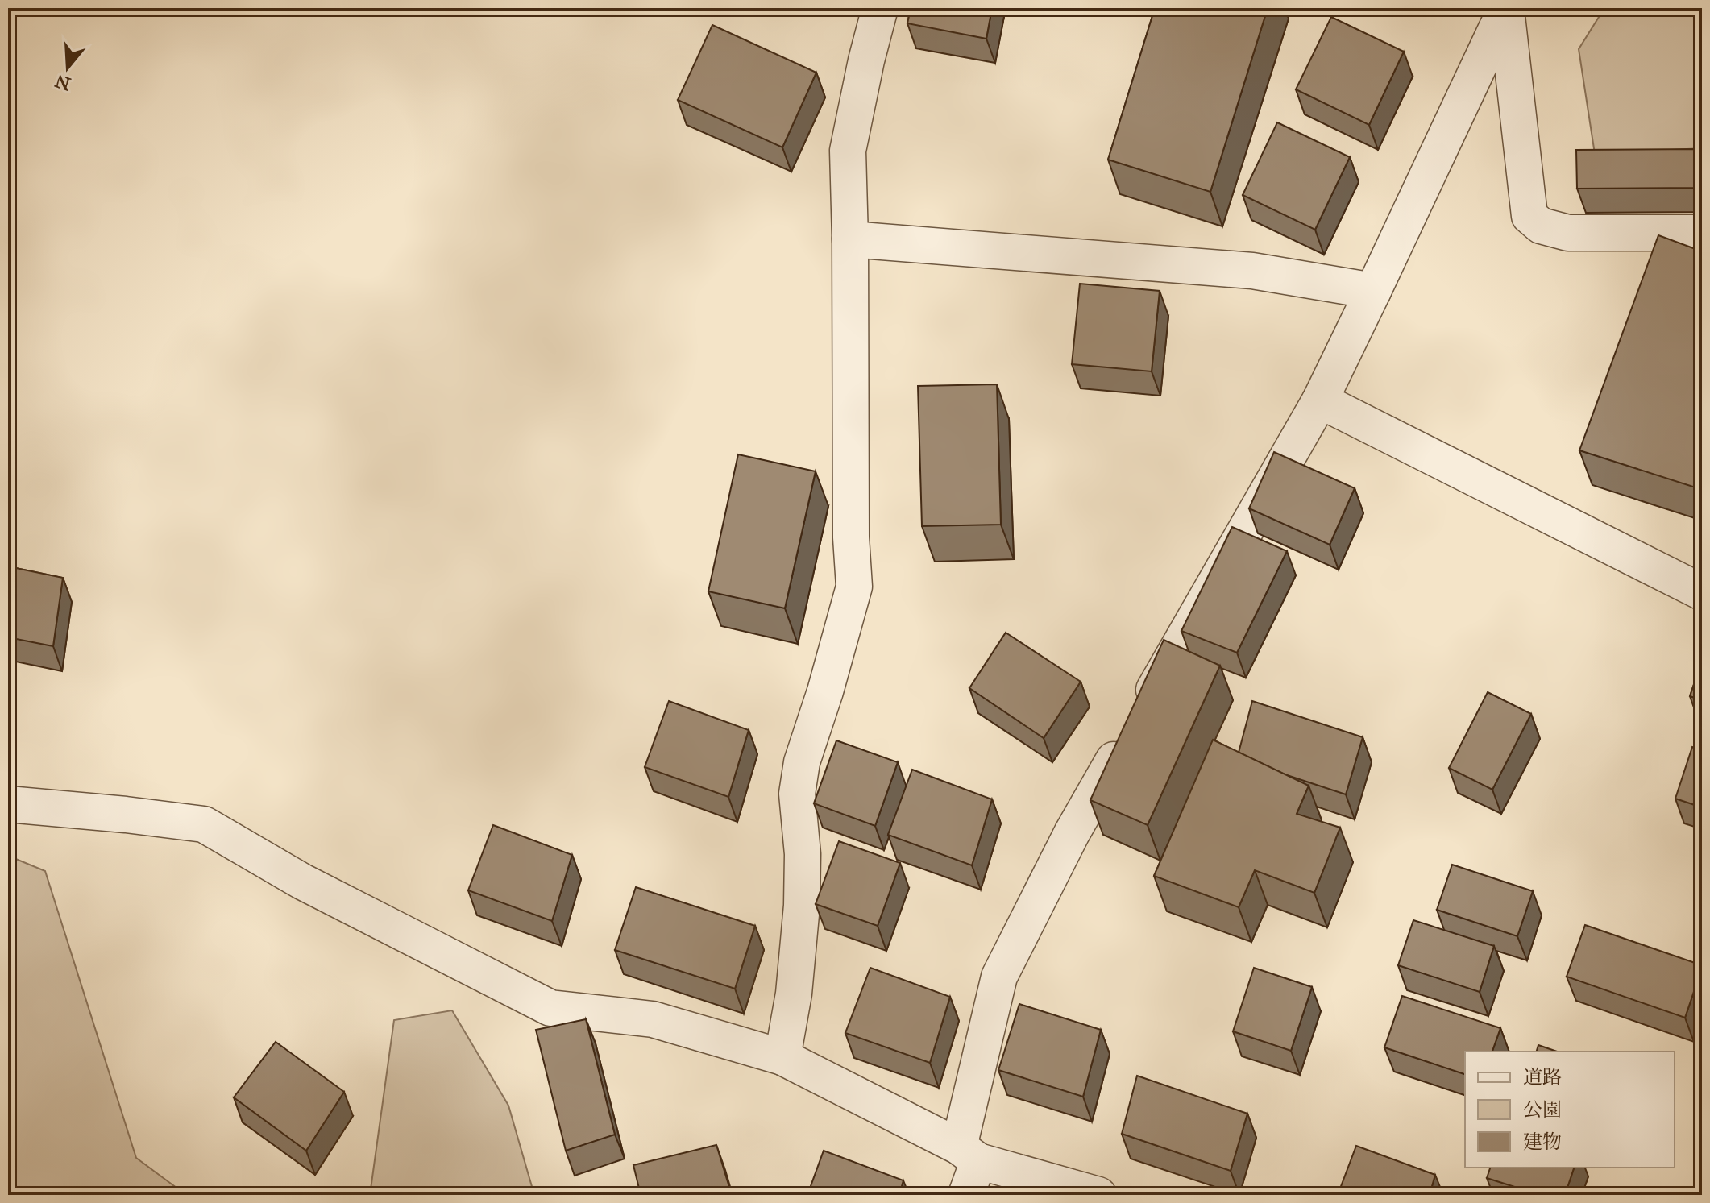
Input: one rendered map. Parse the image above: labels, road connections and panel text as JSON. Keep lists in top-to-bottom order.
{
  "legend": ["道路", "公園", "建物"],
  "north": "bottom"
}
